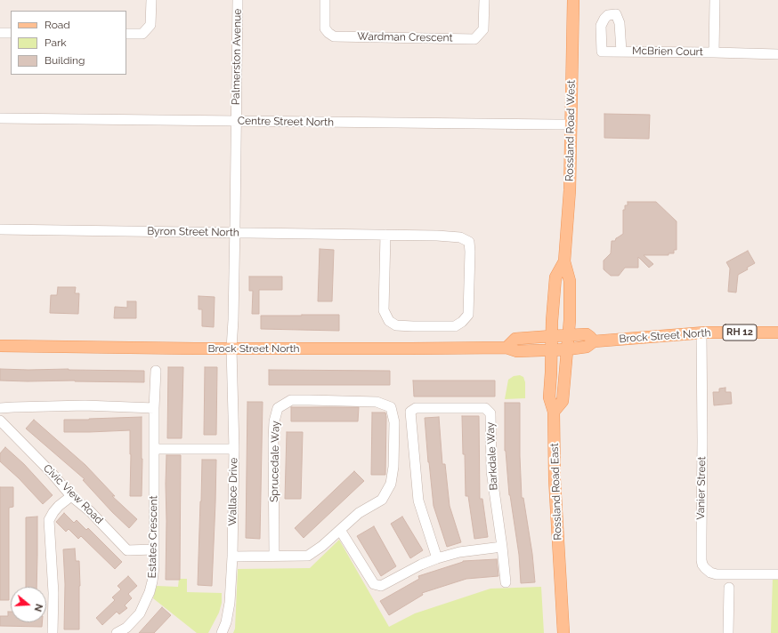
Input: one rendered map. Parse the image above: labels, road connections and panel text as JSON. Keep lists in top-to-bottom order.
{
  "streets": {
    "main road": [
      "Rossland Road West",
      "RH 12",
      "Brock Street North",
      "Rossland Road East"
    ],
    "street": [
      "Wardman Crescent",
      "McBrien Court",
      "Palmerston Avenue",
      "Centre Street North",
      "Byron Street North",
      "Barkdale Way",
      "Sprucedale Way",
      "Vanier Street",
      "Wallace Drive",
      "Civic View Road",
      "Estates Crescent"
    ]
  },
  "crossings": [
    ["Palmerston Avenue", "Centre Street North"],
    ["Palmerston Avenue", "Byron Street North"],
    ["Palmerston Avenue", "Brock Street North"],
    ["Palmerston Avenue", "Wallace Drive"],
    ["Centre Street North", "Rossland Road West"],
    ["Rossland Road West", "Brock Street North"],
    ["Rossland Road West", "Rossland Road East"],
    ["Brock Street North", "Vanier Street"],
    ["Brock Street North", "Wallace Drive"],
    ["Brock Street North", "Rossland Road East"],
    ["Civic View Road", "Estates Crescent"]
  ],
  "legend": ["Road", "Park", "Building"],
  "north": "right"
}
